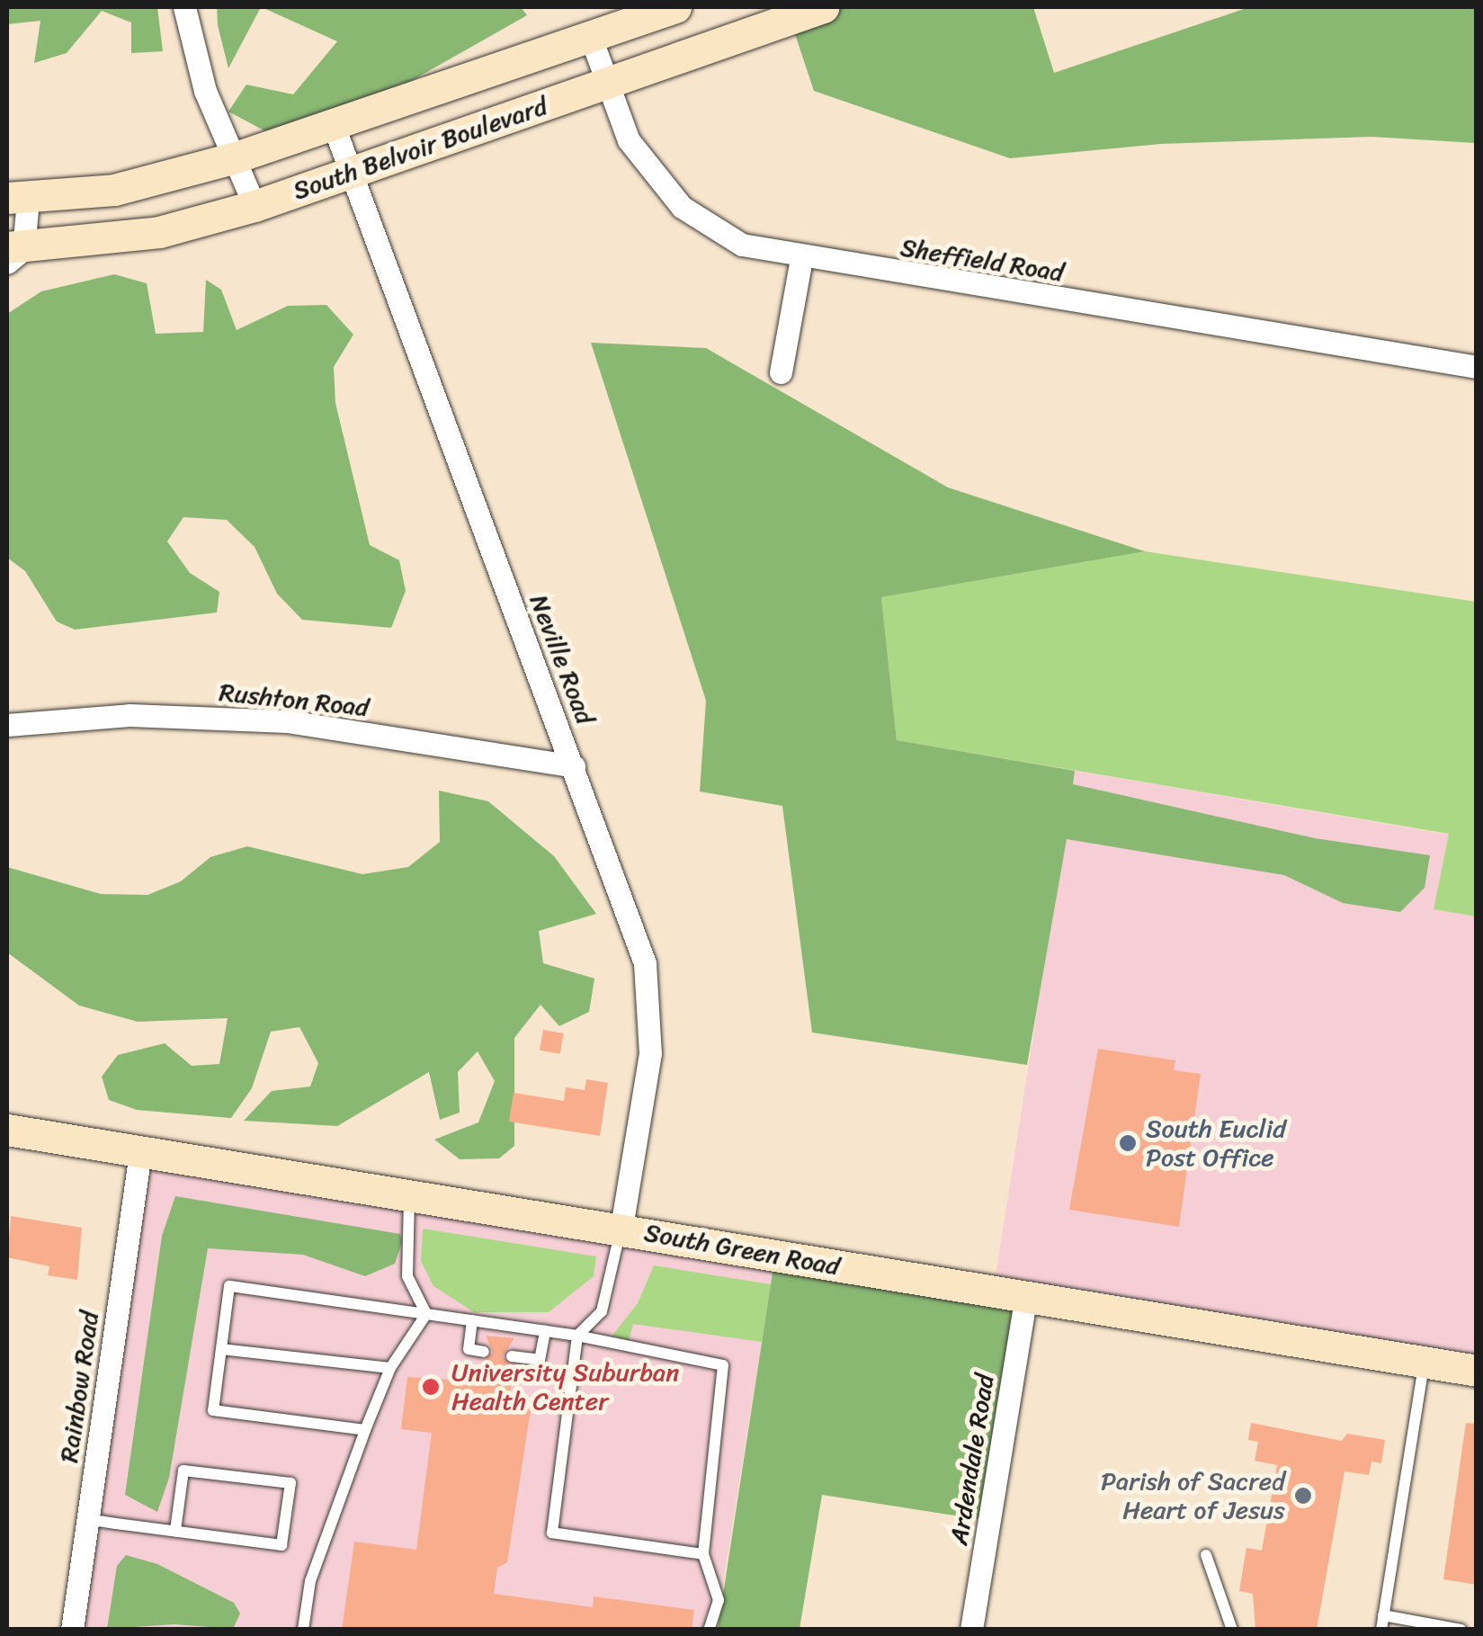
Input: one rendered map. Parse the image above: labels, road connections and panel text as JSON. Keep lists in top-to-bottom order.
{
  "streets": {
    "street": [
      "South Belvoir Boulevard",
      "Sheffield Road",
      "Neville Road",
      "Rushton Road",
      "South Green Road",
      "Rainbow Road",
      "Ardendale Road"
    ]
  },
  "crossings": [
    ["South Belvoir Boulevard", "Sheffield Road"],
    ["South Belvoir Boulevard", "Neville Road"],
    ["Neville Road", "Rushton Road"],
    ["Neville Road", "South Green Road"],
    ["South Green Road", "Rainbow Road"],
    ["South Green Road", "Ardendale Road"]
  ],
  "places": ["South Euclid Post Office", "University Suburban Health Center", "Parish of Sacred Heart of Jesus"]
}
